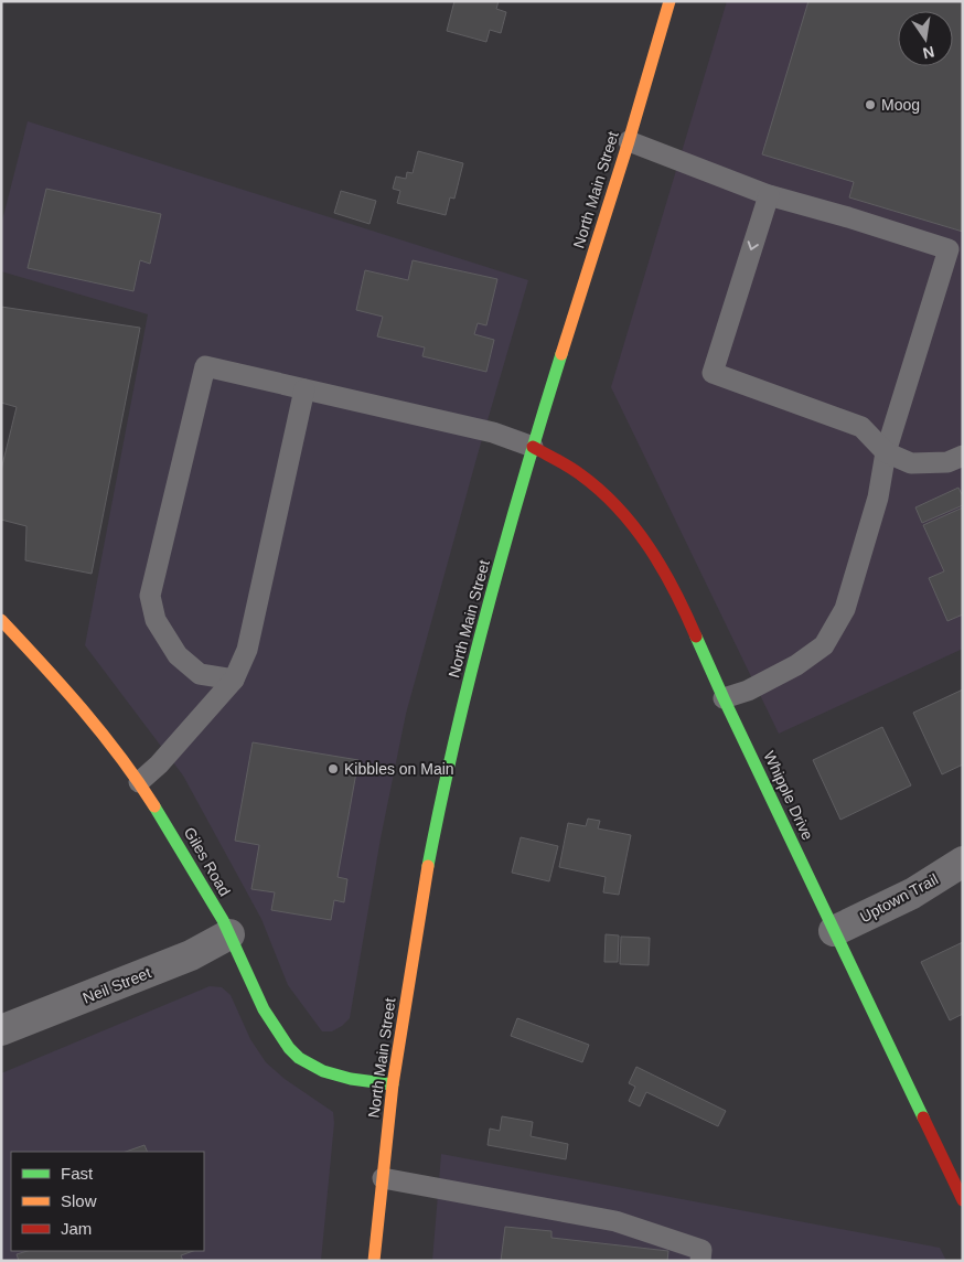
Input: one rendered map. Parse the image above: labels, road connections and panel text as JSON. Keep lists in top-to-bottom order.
{
  "streets": {
    "street": [
      "North Main Street",
      "Whipple Drive",
      "Giles Road",
      "Uptown Trail",
      "Neil Street"
    ]
  },
  "crossings": [
    ["North Main Street", "Whipple Drive"],
    ["North Main Street", "Giles Road"],
    ["Whipple Drive", "Uptown Trail"],
    ["Giles Road", "Neil Street"]
  ],
  "places": ["Moog", "Kibbles on Main"],
  "legend": ["Fast", "Slow", "Jam"],
  "north": "bottom"
}
